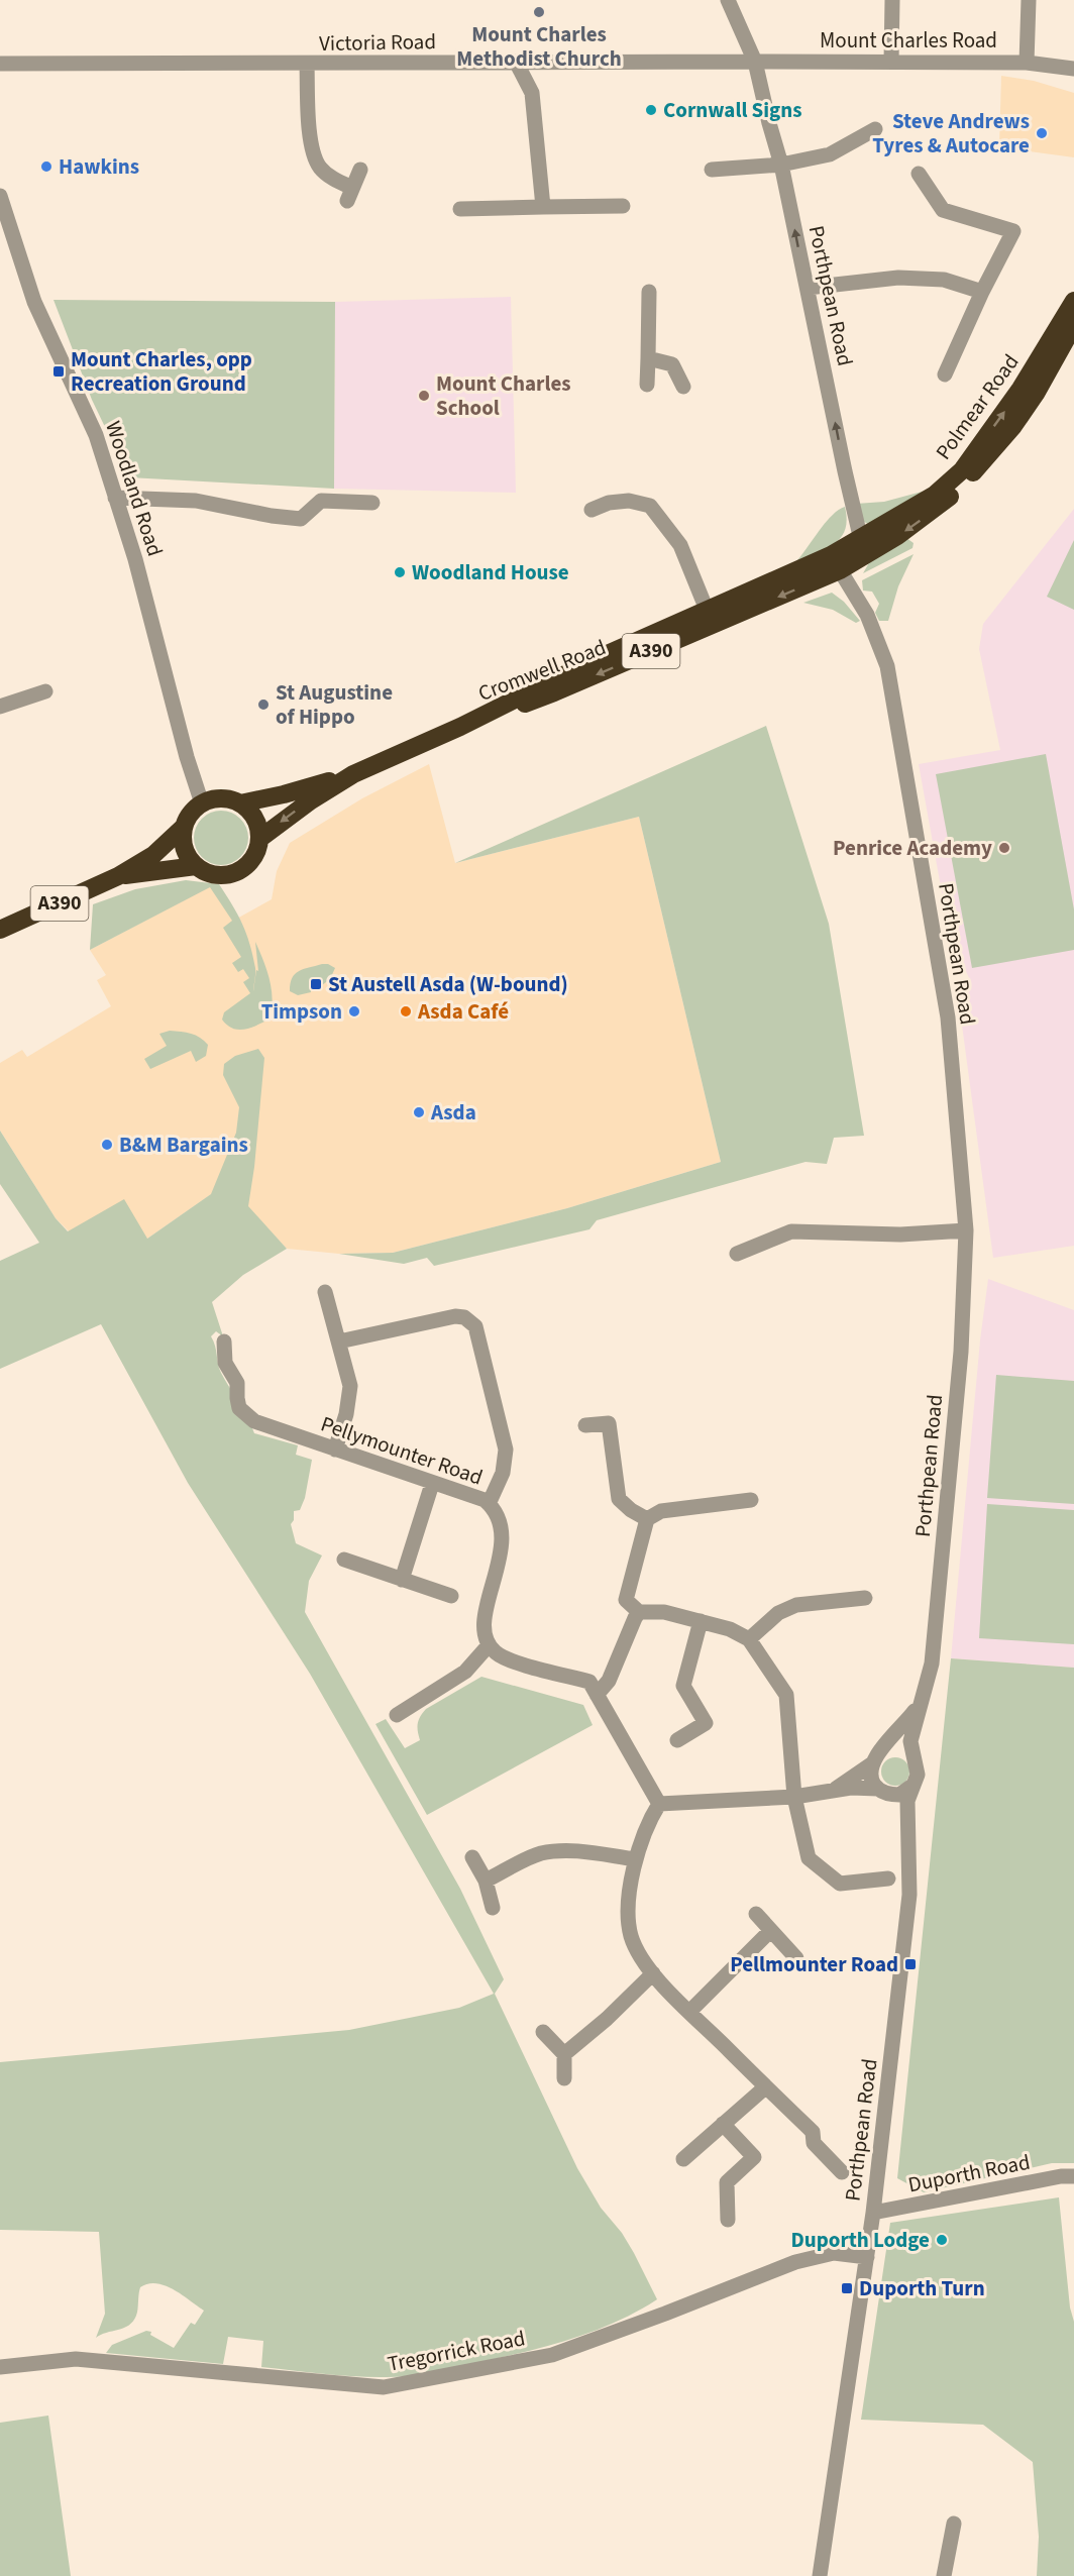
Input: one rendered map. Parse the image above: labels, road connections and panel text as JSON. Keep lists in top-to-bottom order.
{
  "streets": {
    "highway": ["Polmear Road", "A390", "Cromwell Road"],
    "street": [
      "Mount Charles Road",
      "Victoria Road",
      "Porthpean Road",
      "Woodland Road",
      "Pellymounter Road",
      "Duporth Road",
      "Tregorrick Road"
    ]
  },
  "crossings": [
    ["Mount Charles Road", "Victoria Road"],
    ["Mount Charles Road", "Porthpean Road"],
    ["Victoria Road", "Porthpean Road"],
    ["Porthpean Road", "Polmear Road"],
    ["Porthpean Road", "Cromwell Road"],
    ["Porthpean Road", "Duporth Road"],
    ["Porthpean Road", "Tregorrick Road"],
    ["Polmear Road", "Cromwell Road"],
    ["Woodland Road", "A390"],
    ["Woodland Road", "Cromwell Road"],
    ["A390", "Cromwell Road"]
  ],
  "places": {
    "other": [
      "Mount Charles Methodist Church",
      "Cornwall Signs",
      "Steve Andrews Tyres & Autocare",
      "Hawkins",
      "Mount Charles School",
      "Woodland House",
      "St Augustine of Hippo",
      "Penrice Academy",
      "Timpson",
      "Asda Café",
      "Asda",
      "B&M Bargains",
      "Duporth Lodge"
    ],
    "transit": [
      "Mount Charles, opp Recreation Ground",
      "St Austell Asda (W-bound)",
      "Pellmounter Road",
      "Duporth Turn"
    ]
  }
}
